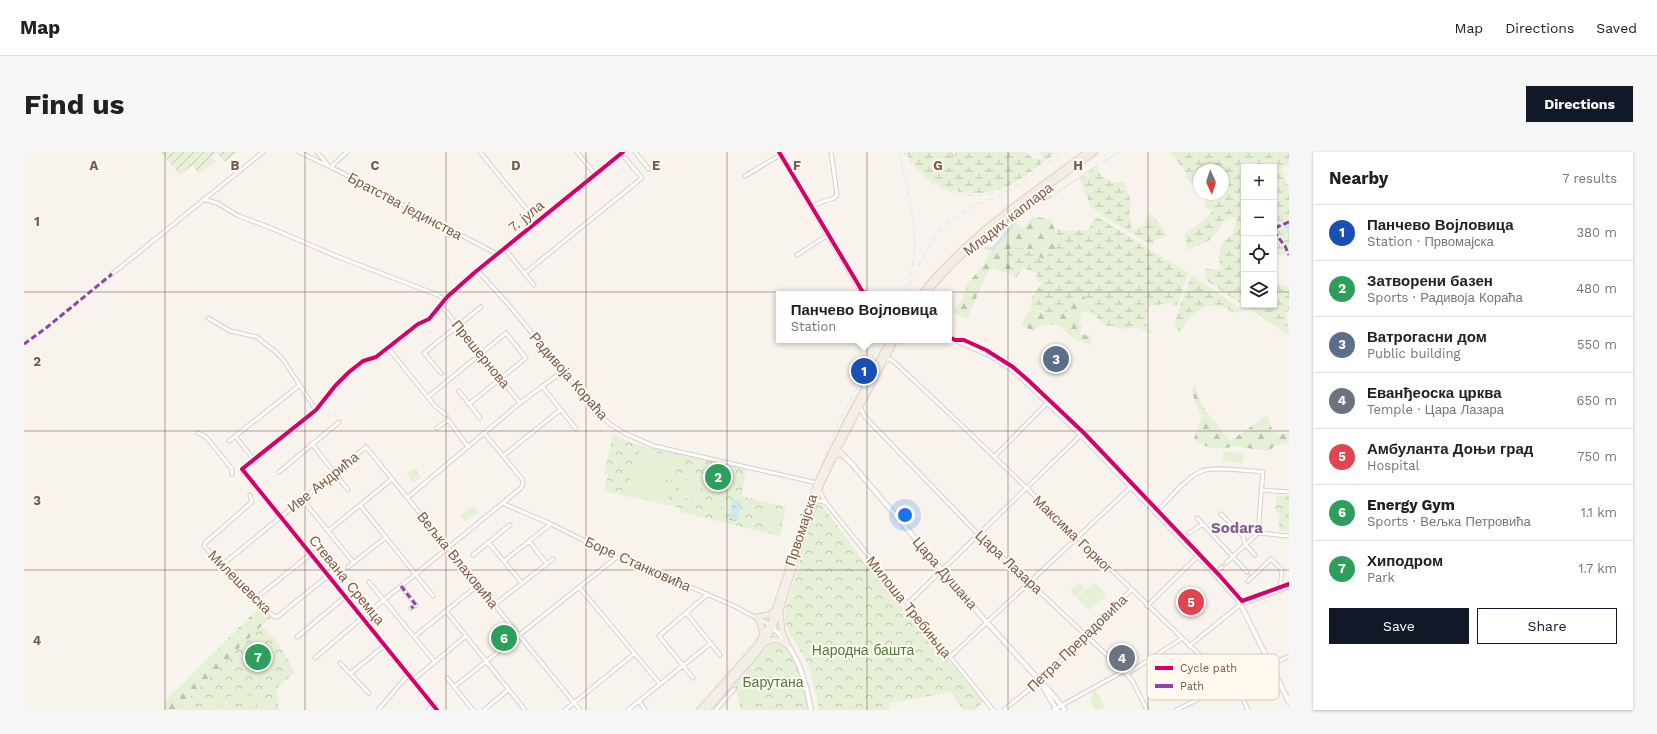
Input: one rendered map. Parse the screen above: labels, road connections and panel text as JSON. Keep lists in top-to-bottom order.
{
  "streets": {
    "highway": ["Младих каплара"],
    "main road": ["Првомајска"],
    "street": [
      "Братства јединства",
      "7. јула",
      "Прешернова",
      "Радивоја Кораћа",
      "Иве Андрића",
      "Максима Горког",
      "Вељка Влаховића",
      "Цара Лазара",
      "Боре Станковића",
      "Цара Душана",
      "Стевана Сремца",
      "Милешевска",
      "Милоша Требињца",
      "Петра Прерадовића"
    ]
  },
  "crossings": [
    ["Братства јединства", "7. јула"],
    ["7. јула", "Прешернова"],
    ["7. јула", "Радивоја Кораћа"],
    ["7. јула", "Стевана Сремца"],
    ["Радивоја Кораћа", "Првомајска"],
    ["Иве Андрића", "Вељка Влаховића"],
    ["Иве Андрића", "Стевана Сремца"],
    ["Иве Андрића", "Милешевска"],
    ["Првомајска", "Цара Лазара"],
    ["Првомајска", "Боре Станковића"],
    ["Првомајска", "Цара Душана"],
    ["Првомајска", "Милоша Требињца"],
    ["Максима Горког", "Петра Прерадовића"],
    ["Цара Лазара", "Петра Прерадовића"],
    ["Цара Душана", "Петра Прерадовића"],
    ["Стевана Сремца", "Милешевска"]
  ],
  "districts": ["Sodara"],
  "parks": ["Народна башта", "Барутана"],
  "legend": ["Cycle path", "Path"],
  "north": "bottom",
  "page": {
    "header": "Map",
    "nav": ["Map", "Directions", "Saved"],
    "buttons": [
      "Directions",
      ["Save", "Share"]
    ],
    "title": "Find us",
    "heading": ["Nearby", "7 results"],
    "map_buttons": ["+", "−"],
    "list": [
      {
        "mark": "1",
        "name": "Панчево Војловица",
        "note": "Station · Првомајска",
        "value": "380 m"
      },
      {
        "mark": "2",
        "name": "Затворени базен",
        "note": "Sports · Радивоја Кораћа",
        "value": "480 m"
      },
      {
        "mark": "3",
        "name": "Ватрогасни дом",
        "note": "Public building",
        "value": "550 m"
      },
      {
        "mark": "4",
        "name": "Еванђеоска црква",
        "note": "Temple · Цара Лазара",
        "value": "650 m"
      },
      {
        "mark": "5",
        "name": "Амбуланта Доњи град",
        "note": "Hospital",
        "value": "750 m"
      },
      {
        "mark": "6",
        "name": "Energy Gym",
        "note": "Sports · Вељка Петровића",
        "value": "1.1 km"
      },
      {
        "mark": "7",
        "name": "Хиподром",
        "note": "Park",
        "value": "1.7 km"
      }
    ],
    "popup": ["Панчево Војловица", "Station"],
    "pins": [
      "3",
      "1",
      "2",
      "5",
      "6",
      "7",
      "4"
    ]
  },
  "grid": {
    "columns": [
      "A",
      "B",
      "C",
      "D",
      "E",
      "F",
      "G",
      "H"
    ],
    "rows": [
      "1",
      "2",
      "3",
      "4"
    ]
  }
}
